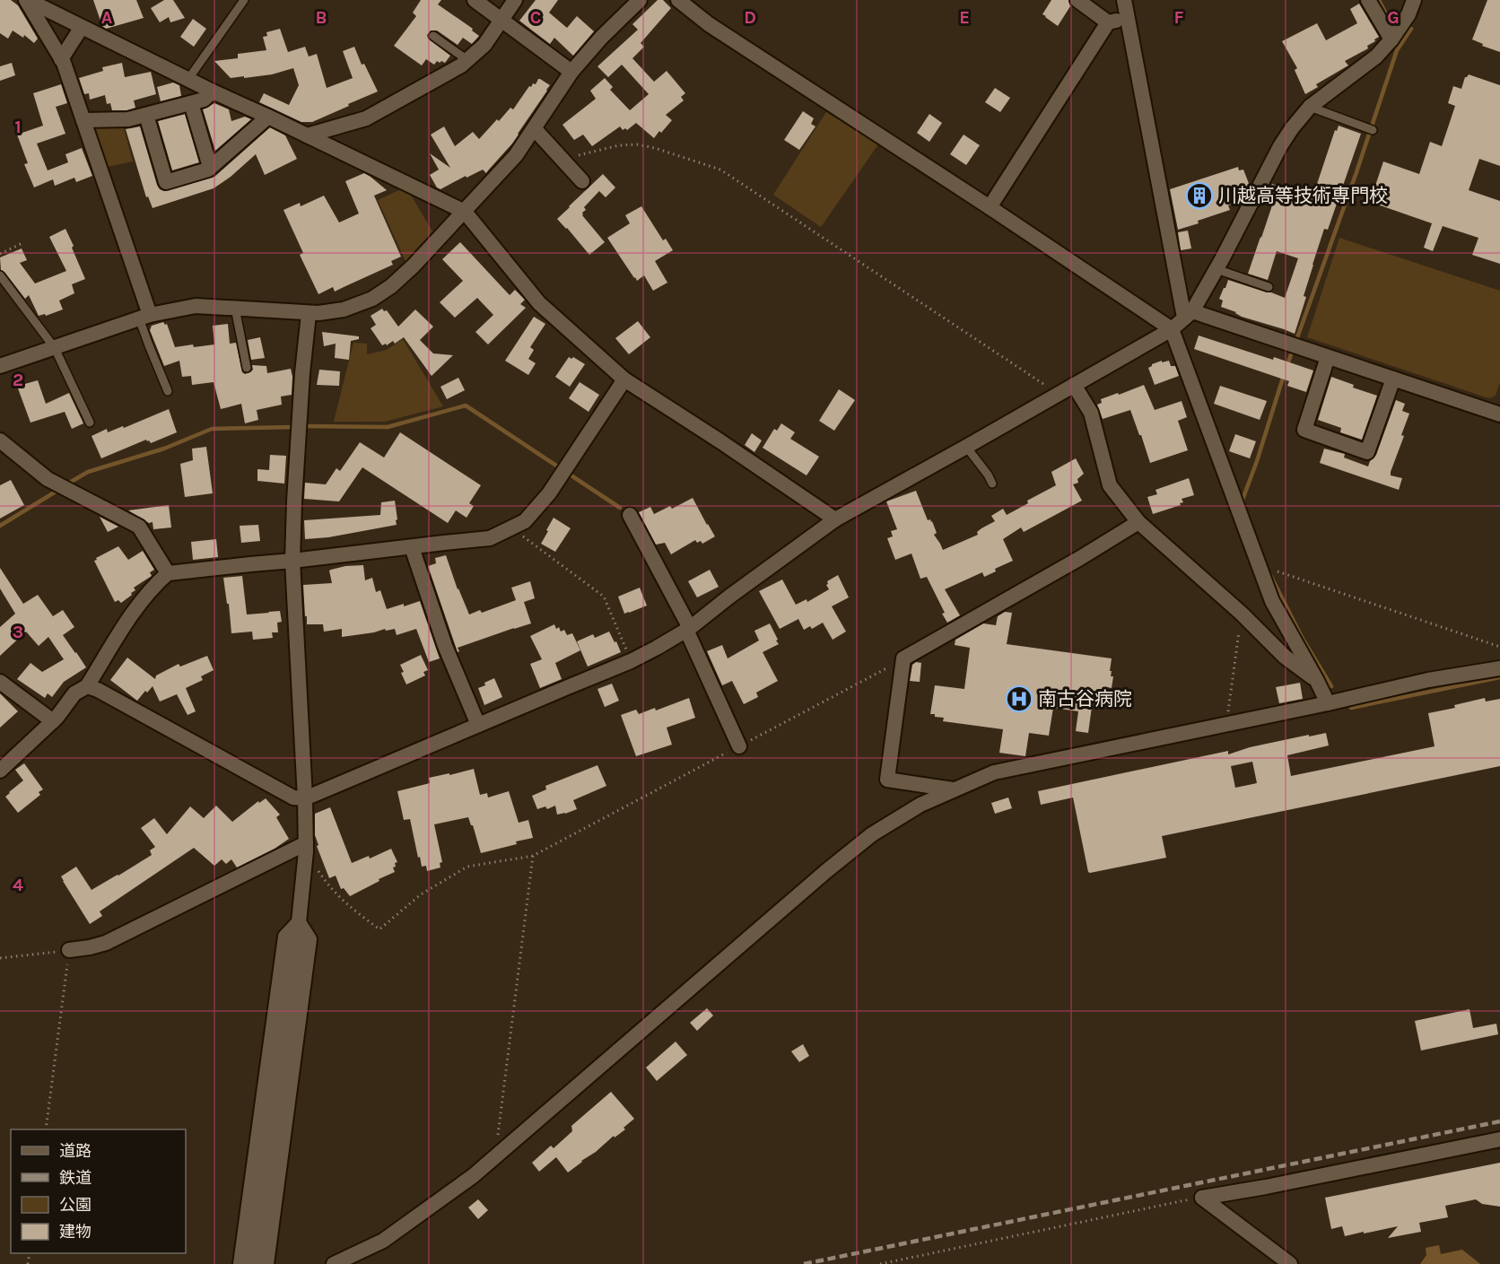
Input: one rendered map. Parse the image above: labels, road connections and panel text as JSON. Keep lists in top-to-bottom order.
{
  "places": {
    "building": ["川越高等技術専門校"],
    "hospital": ["南古谷病院"]
  },
  "legend": [
    "道路",
    "鉄道",
    "公園",
    "建物"
  ],
  "grid": {
    "columns": [
      "A",
      "B",
      "C",
      "D",
      "E",
      "F",
      "G"
    ],
    "rows": [
      "1",
      "2",
      "3",
      "4"
    ]
  }
}
